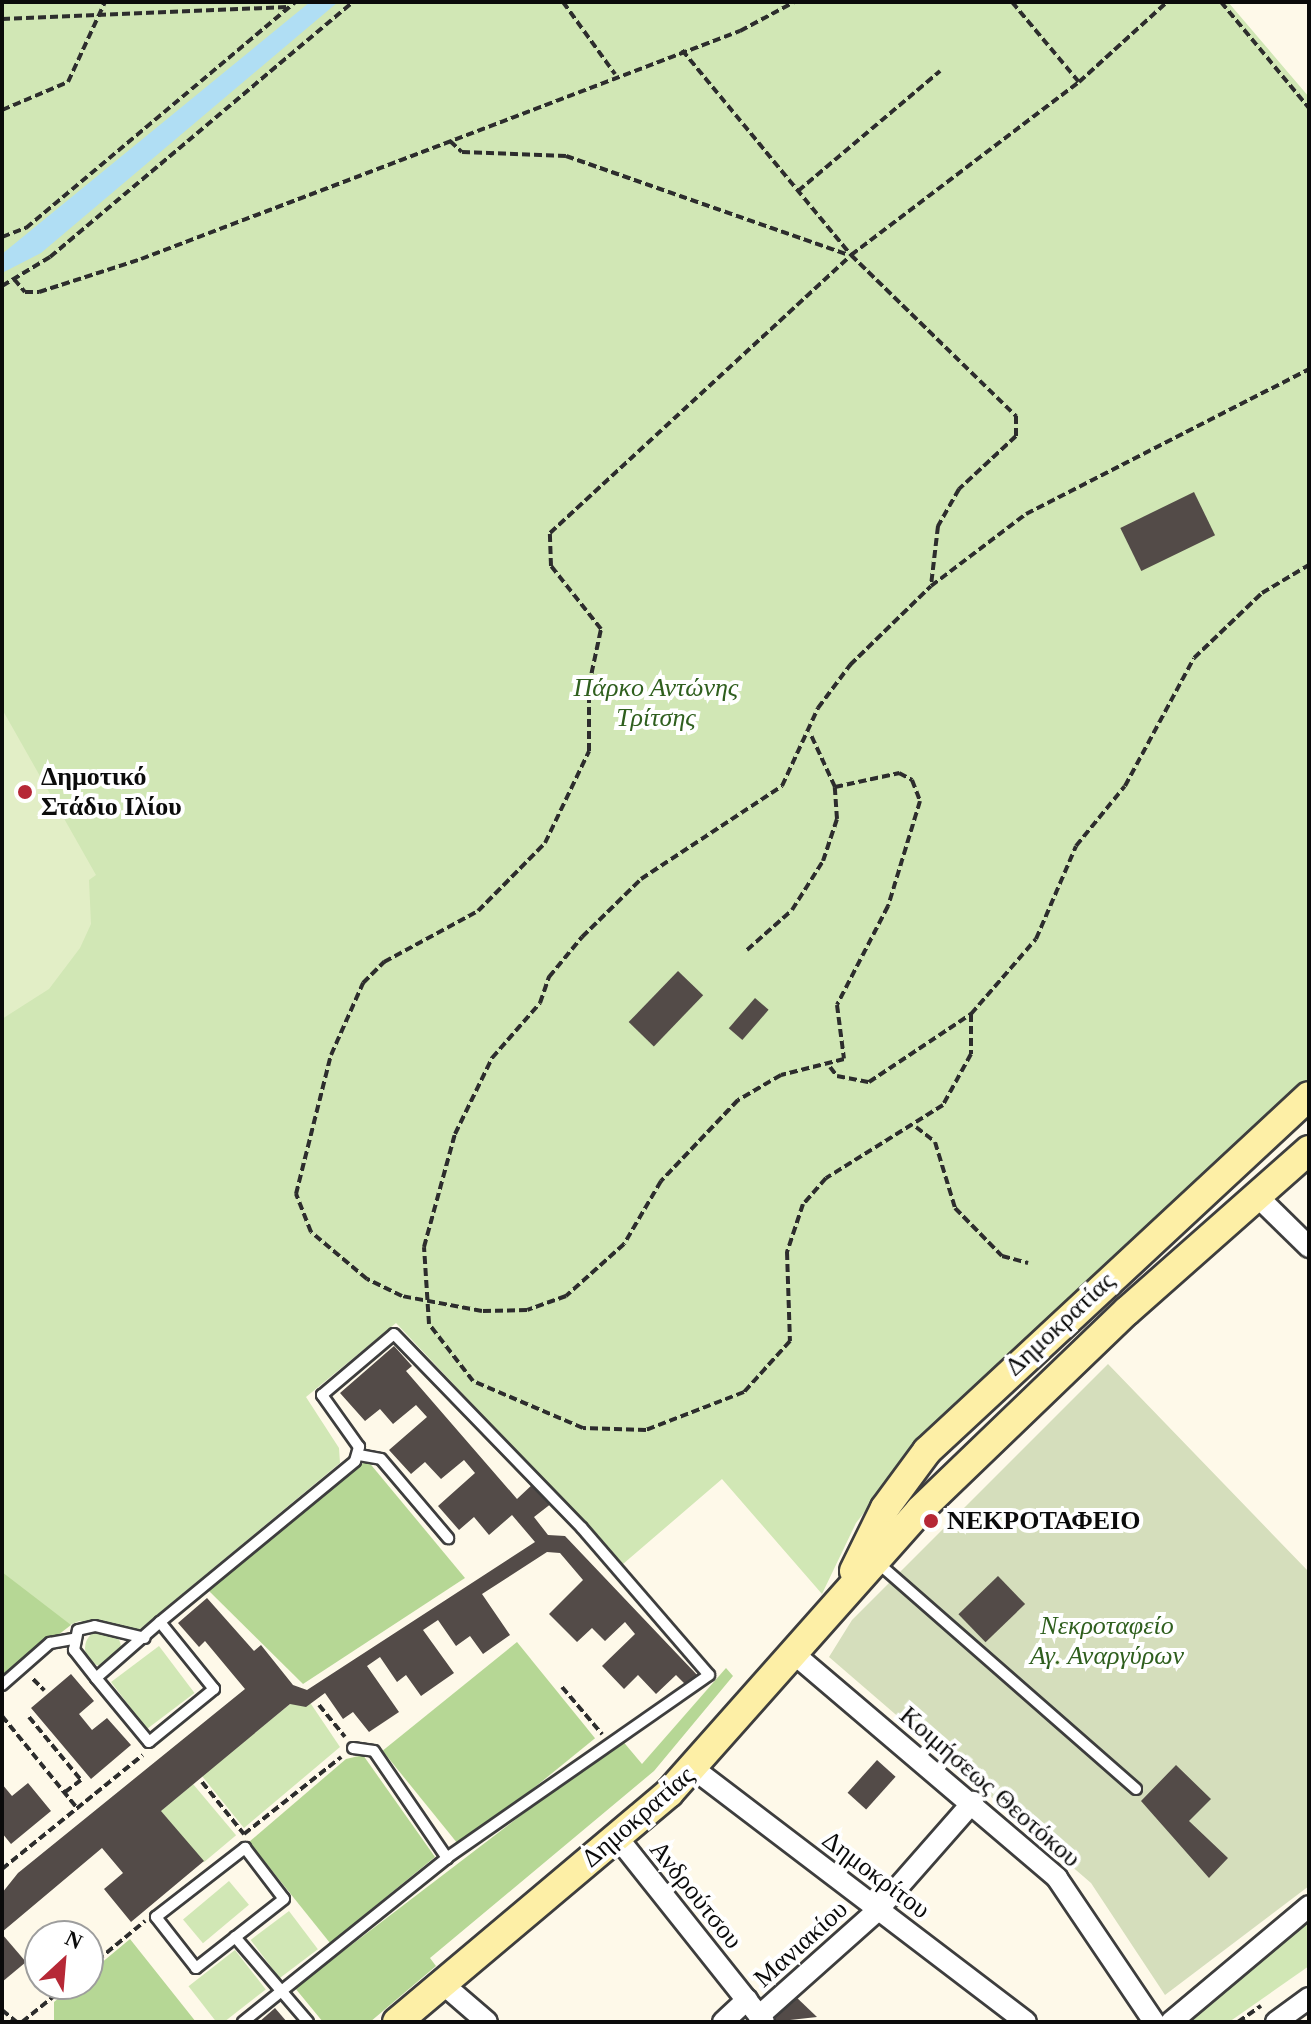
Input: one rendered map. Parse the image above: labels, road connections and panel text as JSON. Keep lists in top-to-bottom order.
{
  "streets": {
    "main road": ["Δημοκρατίας"],
    "street": [
      "Κοιμήσεως Θεοτόκου",
      "Δημοκρίτου",
      "Ανδρούτσου",
      "Μανιακίου"
    ]
  },
  "crossings": [
    ["Δημοκρατίας", "Κοιμήσεως Θεοτόκου"],
    ["Δημοκρατίας", "Δημοκρίτου"],
    ["Δημοκρατίας", "Ανδρούτσου"],
    ["Κοιμήσεως Θεοτόκου", "Μανιακίου"],
    ["Δημοκρίτου", "Μανιακίου"],
    ["Ανδρούτσου", "Μανιακίου"]
  ],
  "parks": ["Πάρκο Αντώνης Τρίτσης", "Νεκροταφείο Αγ. Αναργύρων"],
  "places": ["Δημοτικό Στάδιο Ιλίου", "ΝΕΚΡΟΤΑΦΕΙΟ"],
  "north": "top right"
}
